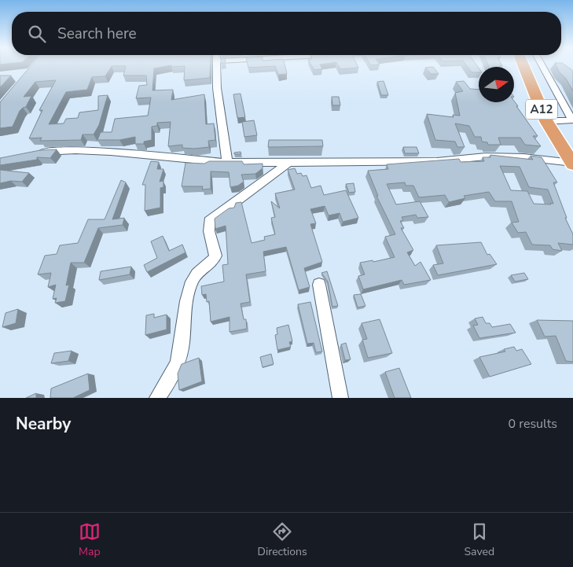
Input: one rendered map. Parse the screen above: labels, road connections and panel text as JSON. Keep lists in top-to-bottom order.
{
  "streets": {
    "highway": ["A12"]
  },
  "north": "right",
  "page": {
    "search": "Search here",
    "heading": ["Nearby", "0 results"],
    "nav": ["Map", "Directions", "Saved"]
  }
}
